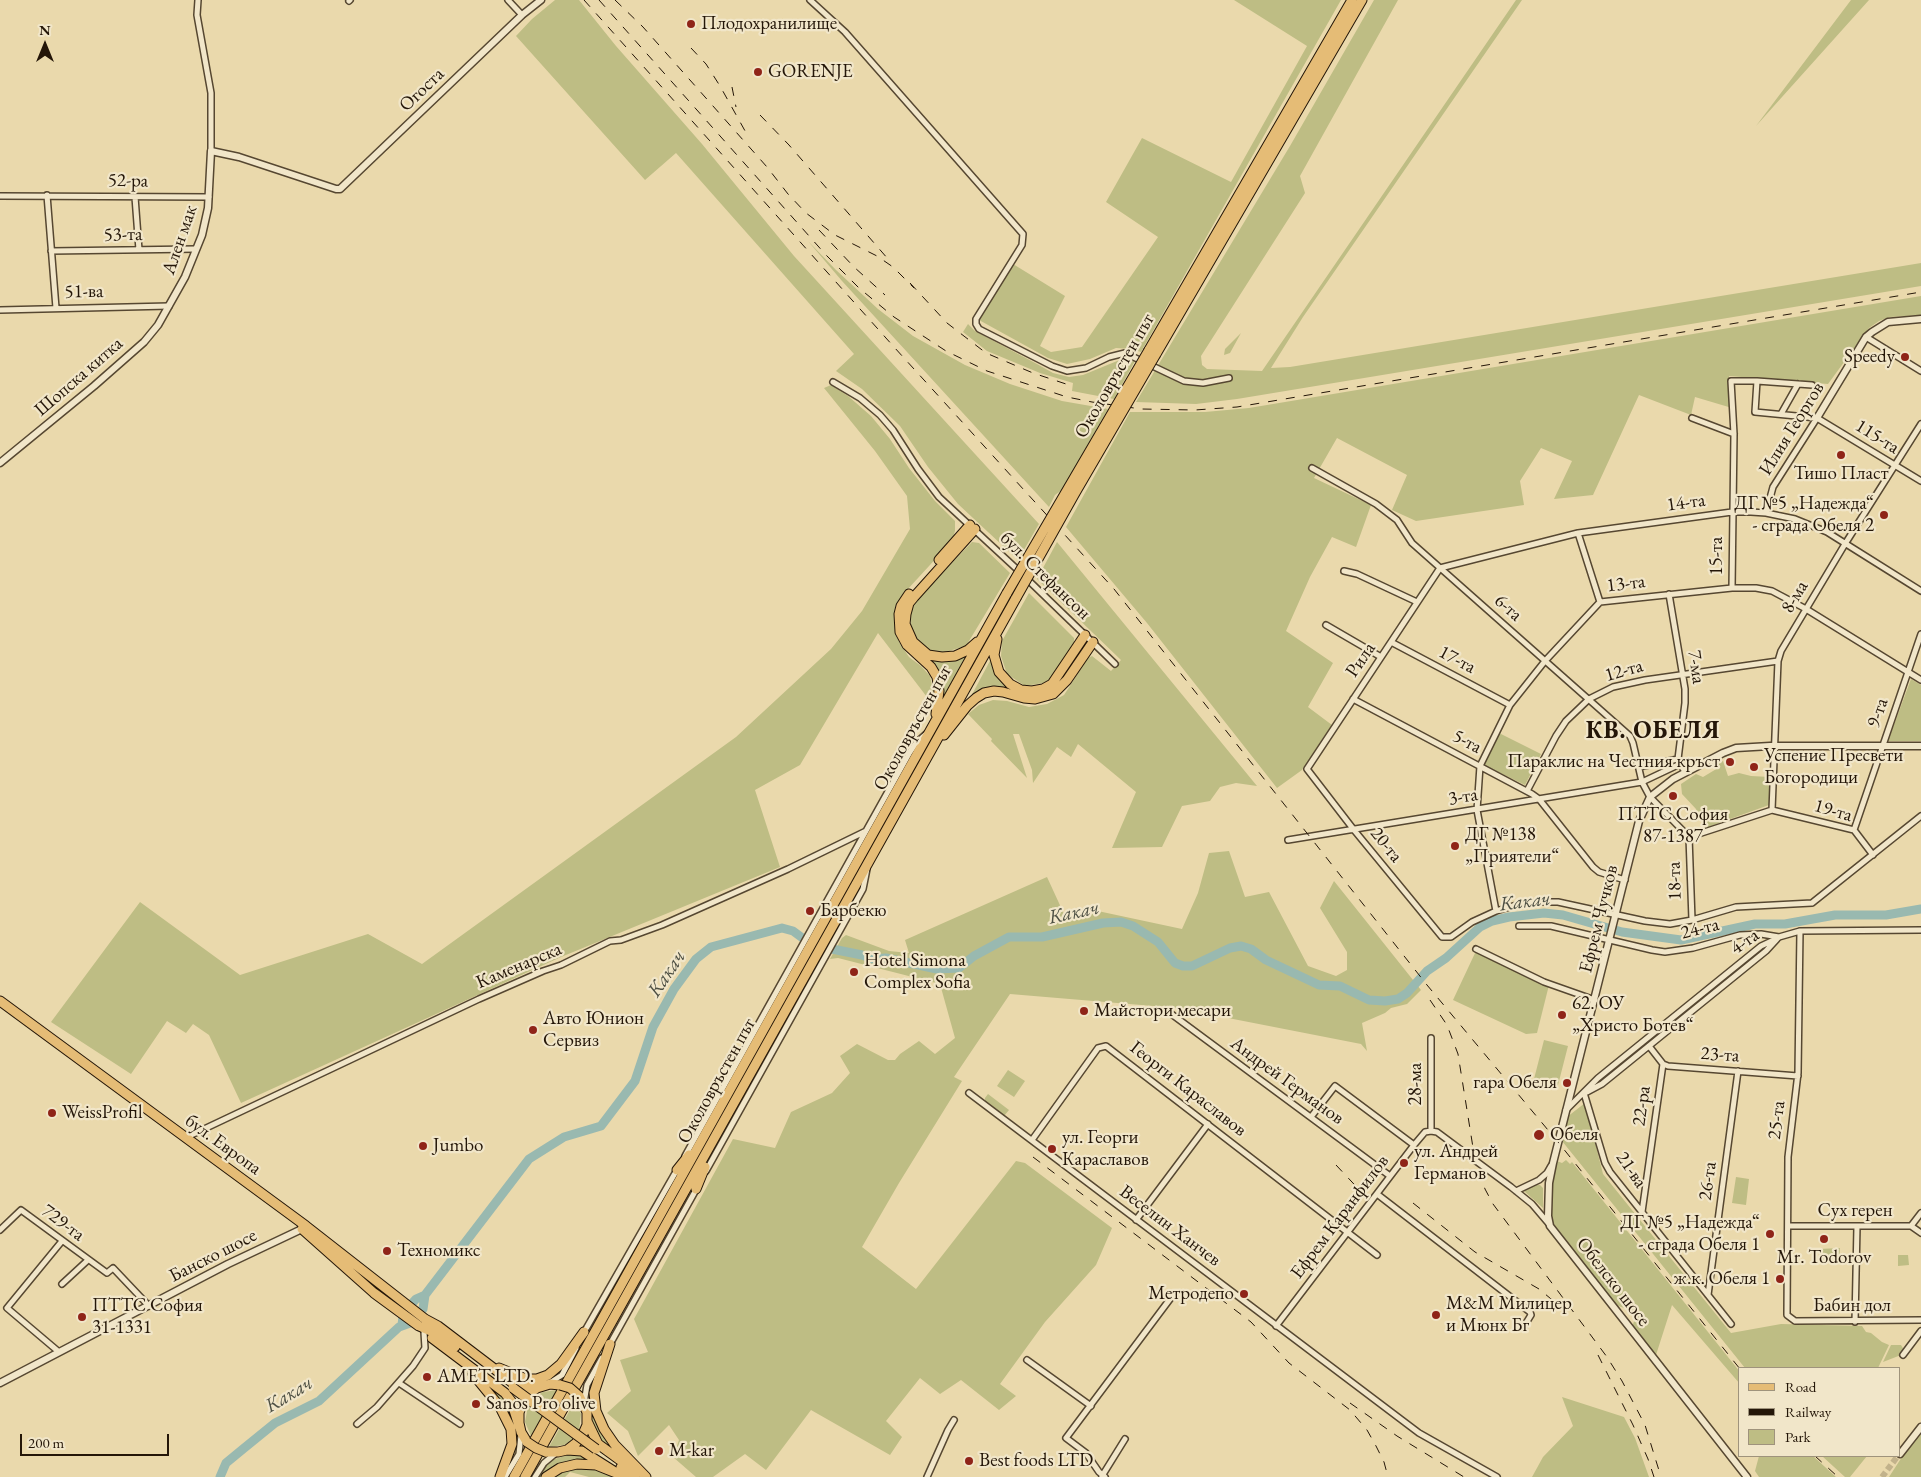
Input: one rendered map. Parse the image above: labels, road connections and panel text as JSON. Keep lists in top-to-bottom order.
{
  "streets": {
    "main road": ["Околовръстен път", "бул. Европа"],
    "street": [
      "Огоста",
      "52-ра",
      "53-та",
      "Ален мак",
      "51-ва",
      "Шопска китка",
      "Илия Георгов",
      "115-та",
      "14-та",
      "15-та",
      "бул. Стефансон",
      "13-та",
      "8-ма",
      "6-та",
      "Рила",
      "17-та",
      "7-ма",
      "12-та",
      "9-та",
      "5-та",
      "3-та",
      "19-та",
      "20-та",
      "18-та",
      "Ефрем Чучков",
      "24-та",
      "4-та",
      "Каменарска",
      "23-та",
      "Андрей Германов",
      "28-ма",
      "Георги Караславов",
      "22-ра",
      "25-та",
      "21-ва",
      "26-та",
      "Сух герен",
      "Ефрем Каранфилов",
      "729-та",
      "Веселин Ханчев",
      "Банско шосе",
      "Обелско шосе",
      "Бабин дол"
    ]
  },
  "crossings": [
    ["Огоста", "Ален мак"],
    ["52-ра", "Ален мак"],
    ["53-та", "Ален мак"],
    ["Ален мак", "51-ва"],
    ["Ален мак", "Шопска китка"],
    ["51-ва", "Шопска китка"],
    ["Илия Георгов", "115-та"],
    ["Илия Георгов", "14-та"],
    ["115-та", "8-ма"],
    ["14-та", "15-та"],
    ["14-та", "8-ма"],
    ["14-та", "6-та"],
    ["14-та", "Рила"],
    ["15-та", "13-та"],
    ["13-та", "8-ма"],
    ["13-та", "6-та"],
    ["13-та", "17-та"],
    ["13-та", "7-ма"],
    ["13-та", "9-та"],
    ["13-та", "5-та"],
    ["13-та", "3-та"],
    ["13-та", "24-та"],
    ["8-ма", "12-та"],
    ["8-ма", "19-та"],
    ["6-та", "Рила"],
    ["6-та", "12-та"],
    ["6-та", "3-та"],
    ["6-та", "18-та"],
    ["6-та", "Ефрем Чучков"],
    ["Рила", "17-та"],
    ["Рила", "5-та"],
    ["Рила", "20-та"],
    ["7-ма", "12-та"],
    ["7-ма", "3-та"],
    ["12-та", "5-та"],
    ["9-та", "19-та"],
    ["5-та", "3-та"],
    ["5-та", "Ефрем Чучков"],
    ["3-та", "20-та"],
    ["19-та", "24-та"],
    ["20-та", "24-та"],
    ["18-та", "Ефрем Чучков"],
    ["18-та", "24-та"],
    ["Ефрем Чучков", "24-та"],
    ["Ефрем Чучков", "4-та"],
    ["Ефрем Чучков", "Обелско шосе"],
    ["24-та", "4-та"],
    ["24-та", "25-та"],
    ["4-та", "21-ва"],
    ["Каменарска", "бул. Европа"],
    ["23-та", "22-ра"],
    ["23-та", "25-та"],
    ["23-та", "26-та"],
    ["Андрей Германов", "Ефрем Каранфилов"],
    ["28-ма", "Ефрем Каранфилов"],
    ["28-ма", "Обелско шосе"],
    ["Георги Караславов", "Ефрем Каранфилов"],
    ["Георги Караславов", "Веселин Ханчев"],
    ["22-ра", "21-ва"],
    ["25-та", "Сух герен"],
    ["25-та", "Бабин дол"],
    ["бул. Европа", "Банско шосе"],
    ["21-ва", "26-та"],
    ["Ефрем Каранфилов", "Веселин Ханчев"],
    ["Ефрем Каранфилов", "Обелско шосе"],
    ["729-та", "Банско шосе"]
  ],
  "districts": ["КВ. ОБЕЛЯ"],
  "water": ["Какач"],
  "places": [
    "Плодохранилище",
    "GORENJE",
    "Speedy",
    "Тишо Пласт",
    "ДГ №5 „Надежда“ - сграда Обеля 2",
    "Параклис на Честния кръст",
    "Успение Пресвети Богородици",
    "ПТТС София 87-1387",
    "ДГ №138 „Приятели“",
    "Барбекю",
    "Hotel Simona Complex Sofia",
    "Майстори месари",
    "62. ОУ „Христо Ботев“",
    "Авто Юнион Сервиз",
    "гара Обеля",
    "WeissProfil",
    "Обеля",
    "Jumbo",
    "ул. Георги Караславов",
    "ул. Андрей Германов",
    "ДГ №5 „Надежда“ - сграда Обеля 1",
    "Mr. Todorov",
    "Техномикс",
    "ж.к. Обеля 1",
    "Метродепо",
    "М&M Mилицер и Мюнх Бг",
    "ПТТС София 31-1331",
    "AMET LTD.",
    "Sanos Pro olive",
    "M-kar",
    "Best foods LTD"
  ],
  "legend": ["Road", "Railway", "Park"],
  "scale_bar": "200 m",
  "north": "top"
}
